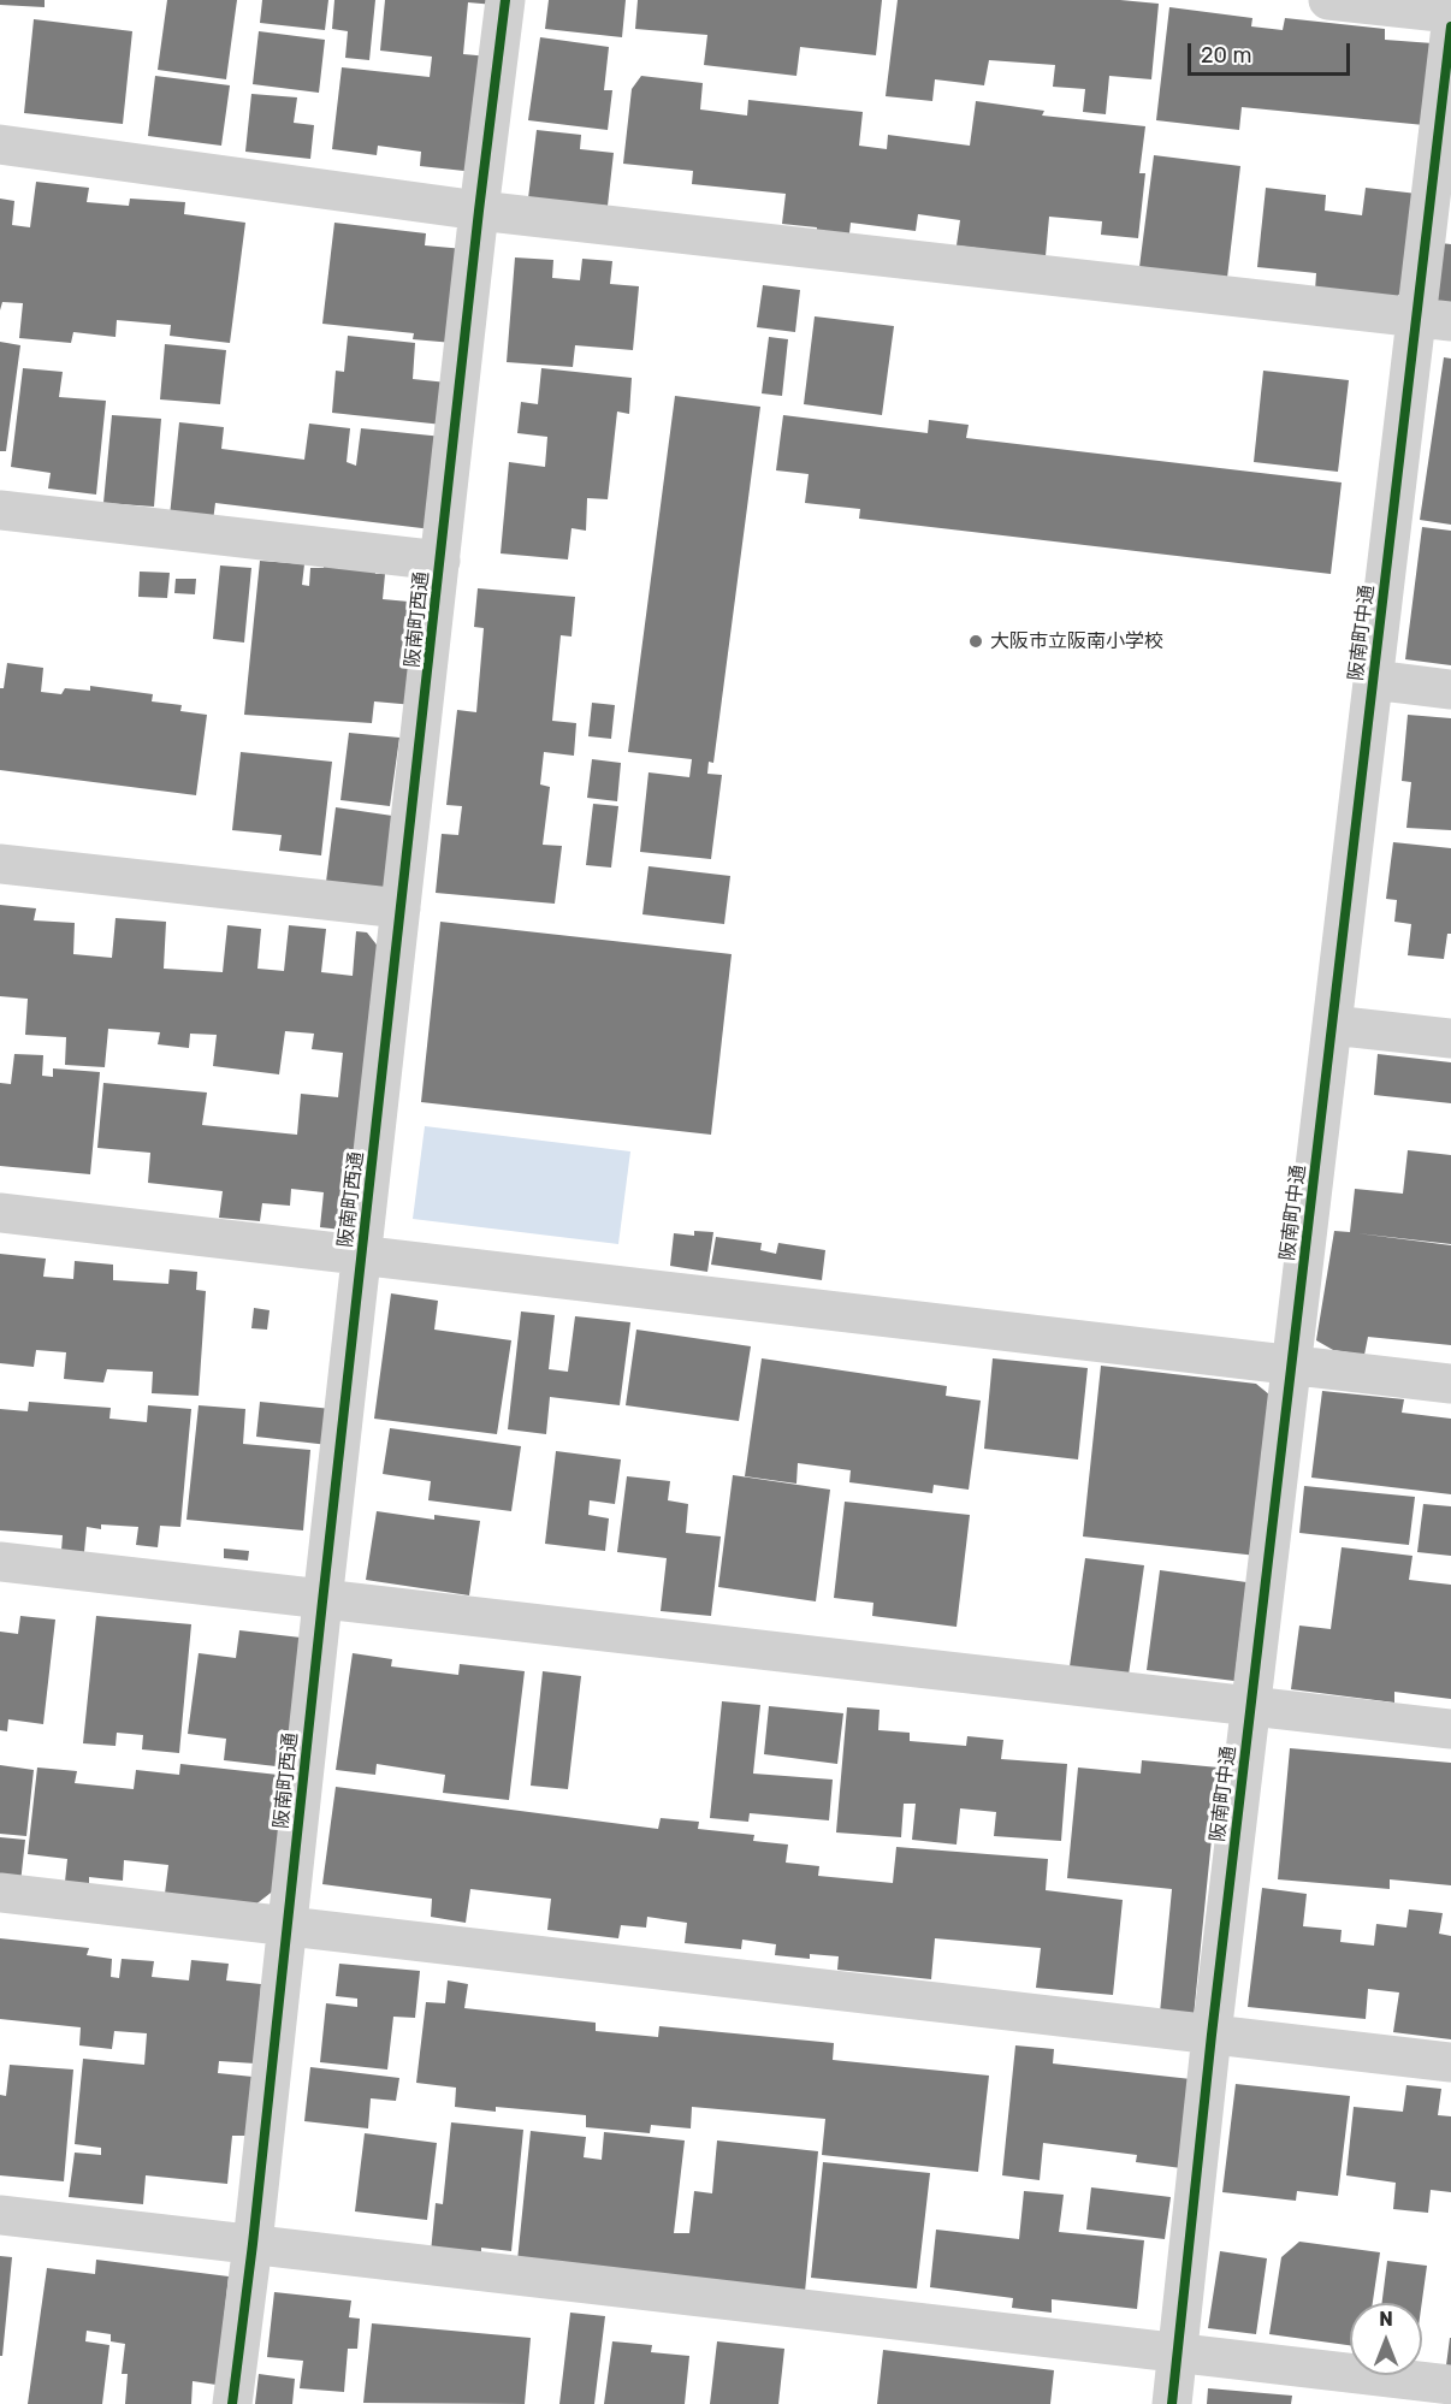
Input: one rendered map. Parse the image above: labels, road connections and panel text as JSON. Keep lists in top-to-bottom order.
{
  "streets": {
    "street": ["阪南町西通", "阪南町中通"]
  },
  "places": ["大阪市立阪南小学校"],
  "scale_bar": "20 m",
  "north": "top"
}
